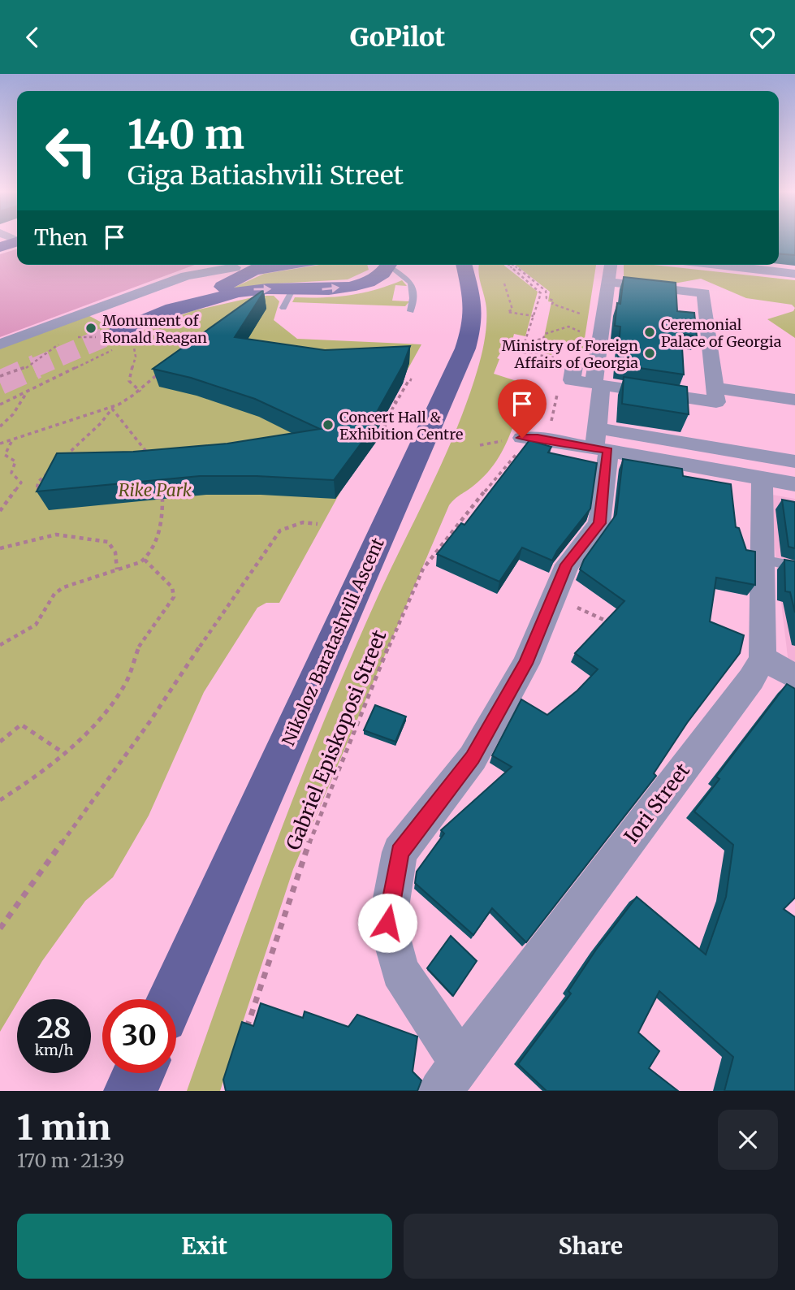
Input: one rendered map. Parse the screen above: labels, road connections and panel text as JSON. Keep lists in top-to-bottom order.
{
  "streets": {
    "main road": ["Nikoloz Baratashvili Ascent"],
    "street": ["Iori Street"],
    "path": ["Gabriel Episkoposi Street"]
  },
  "parks": ["Rike Park"],
  "places": [
    "Monument of Ronald Reagan",
    "Ceremonial Palace of Georgia",
    "Ministry of Foreign Affairs of Georgia",
    "Concert Hall & Exhibition Centre"
  ],
  "page": {
    "header": "GoPilot",
    "turn": ["140 m", "Giga Batiashvili Street"],
    "then": "Then",
    "speed": "28 km/h",
    "limit": "30",
    "heading": ["1 min", "170 m · 21:39"],
    "buttons": ["Exit", "Share"]
  }
}
